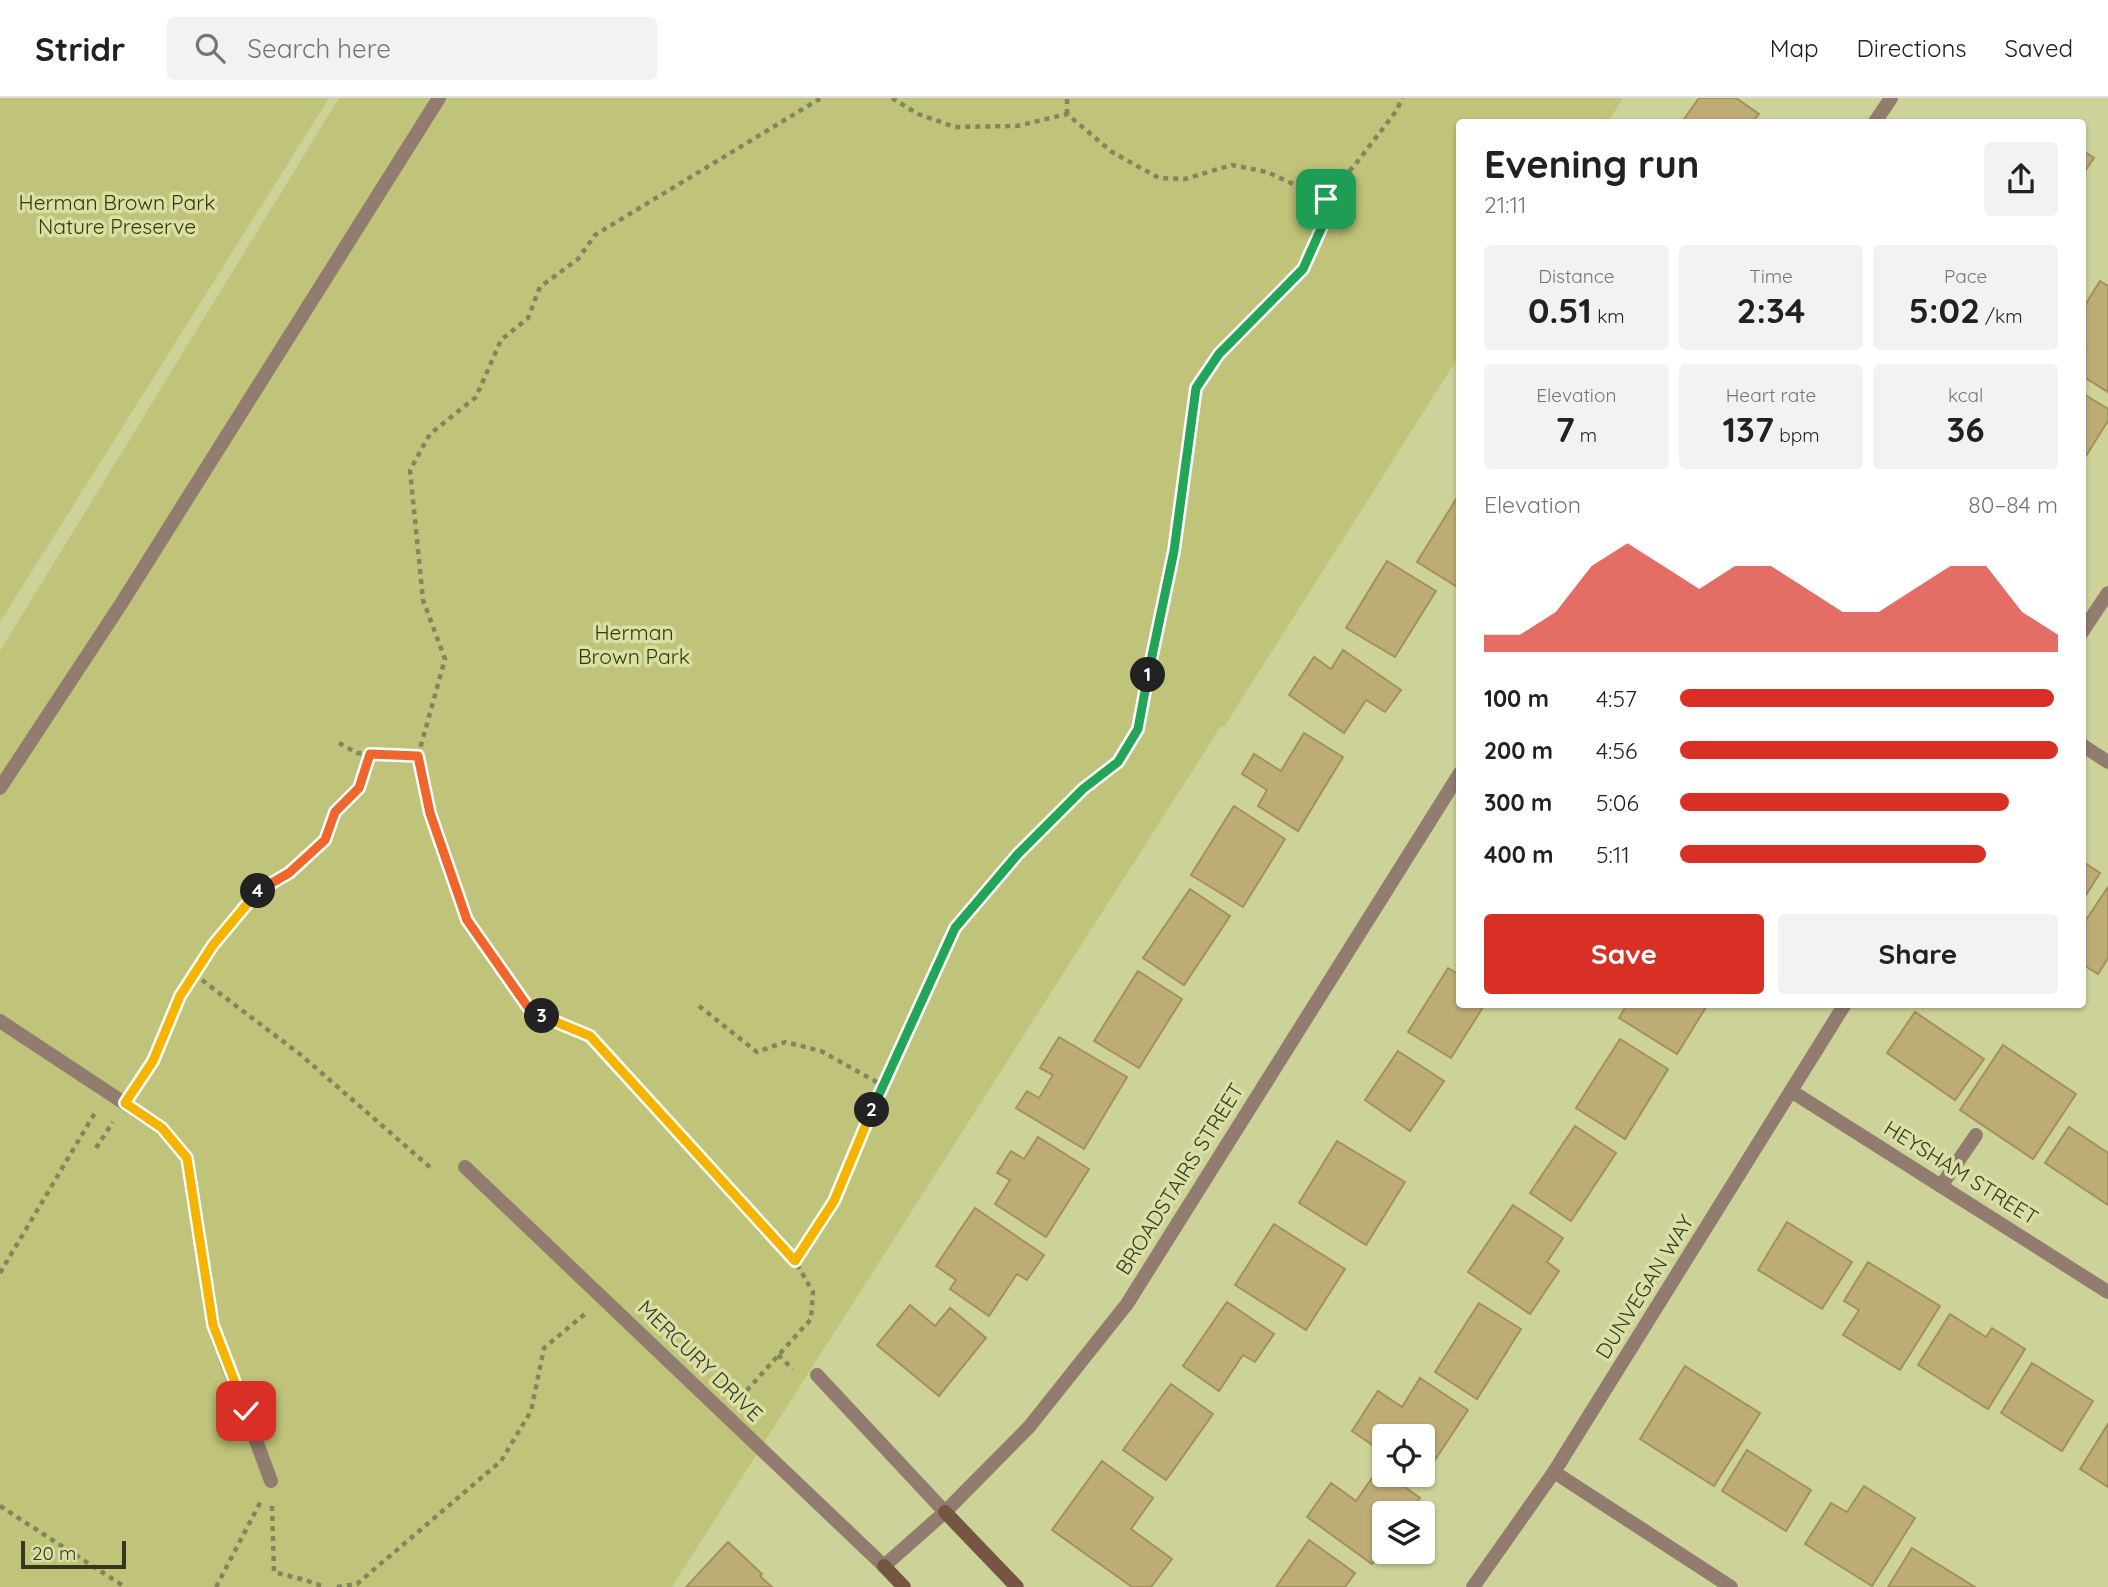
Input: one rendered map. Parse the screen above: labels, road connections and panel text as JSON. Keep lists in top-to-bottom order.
{
  "streets": {
    "street": [
      "HEYSHAM STREET",
      "BROADSTAIRS STREET",
      "DUNVEGAN WAY",
      "MERCURY DRIVE"
    ]
  },
  "crossings": [
    ["HEYSHAM STREET", "DUNVEGAN WAY"],
    ["BROADSTAIRS STREET", "MERCURY DRIVE"]
  ],
  "parks": ["Herman Brown Park Nature Preserve", "Herman Brown Park"],
  "scale_bar": "20 m",
  "page": {
    "header": "Stridr",
    "search": "Search here",
    "nav": ["Map", "Directions", "Saved"],
    "heading": ["Evening run", "21:11"],
    "stats": [
      ["Distance", "0.51 km"],
      ["Time", "2:34"],
      ["Pace", "5:02 /km"],
      ["Elevation", "7 m"],
      ["Heart rate", "137 bpm"],
      ["kcal", "36"]
    ],
    "chart": ["Elevation", "80–84 m"],
    "pins": [
      "1",
      "4",
      "3",
      "2"
    ],
    "list": [
      {
        "name": "100 m",
        "note": "4:57"
      },
      {
        "name": "200 m",
        "note": "4:56"
      },
      {
        "name": "300 m",
        "note": "5:06"
      },
      {
        "name": "400 m",
        "note": "5:11"
      }
    ],
    "buttons": ["Save", "Share"],
    "scale": "20 m"
  }
}
